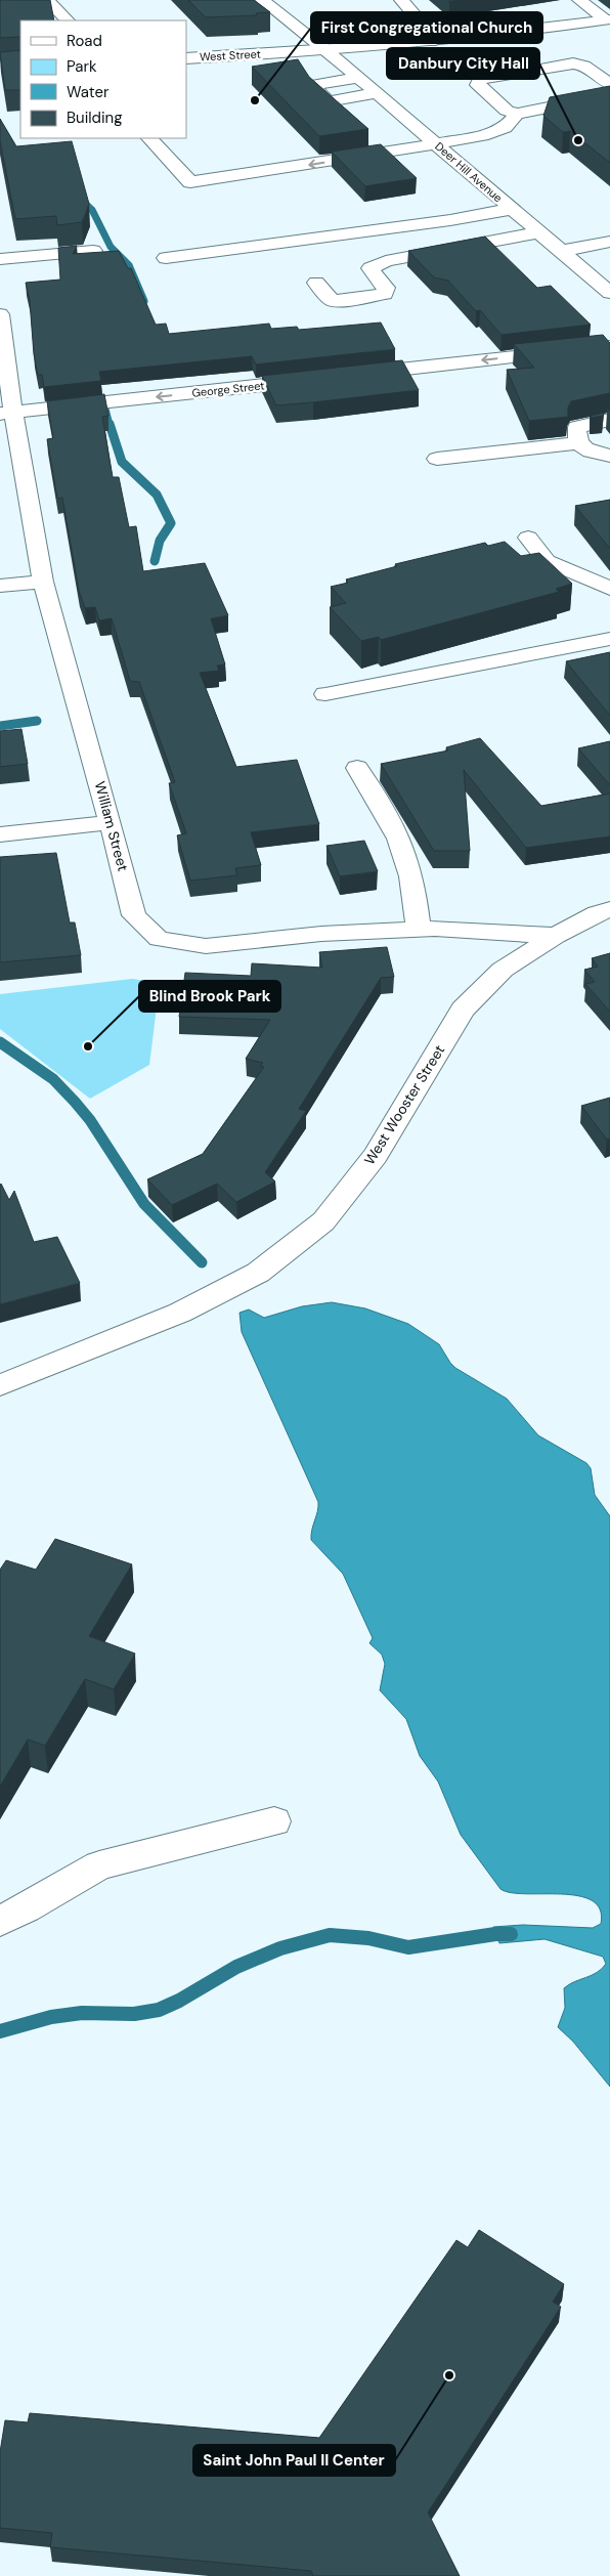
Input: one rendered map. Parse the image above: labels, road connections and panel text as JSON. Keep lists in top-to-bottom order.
{
  "streets": {
    "street": [
      "West Street",
      "Deer Hill Avenue",
      "George Street",
      "William Street",
      "West Wooster Street"
    ]
  },
  "crossings": [
    ["West Street", "Deer Hill Avenue"],
    ["George Street", "William Street"],
    ["William Street", "West Wooster Street"]
  ],
  "places": [
    "First Congregational Church",
    "Danbury City Hall",
    "Blind Brook Park",
    "Saint John Paul II Center"
  ],
  "legend": [
    "Road",
    "Park",
    "Water",
    "Building"
  ]
}
